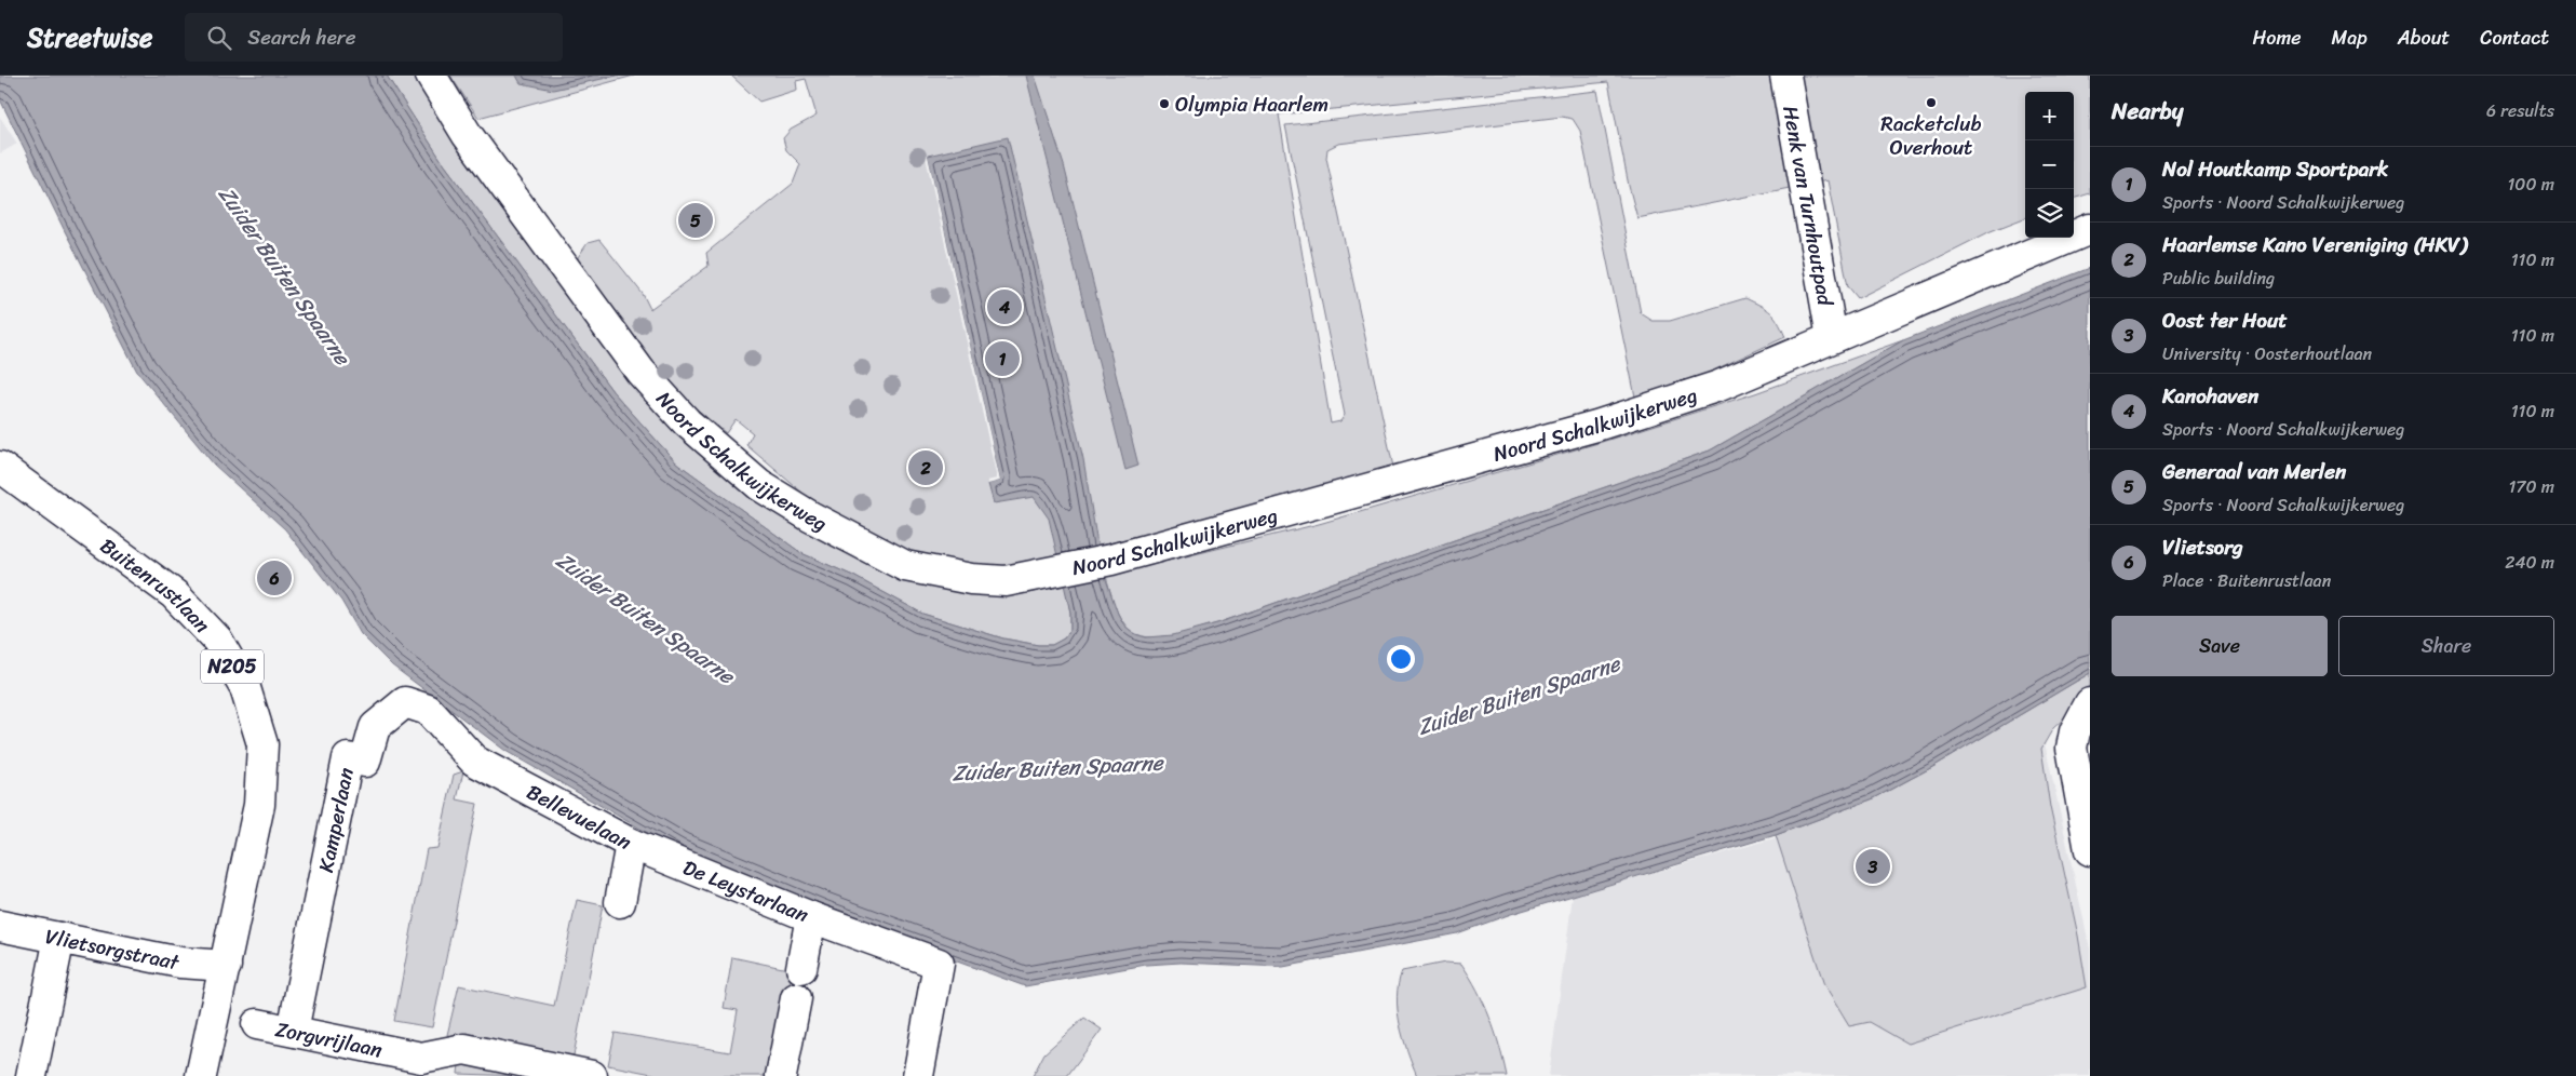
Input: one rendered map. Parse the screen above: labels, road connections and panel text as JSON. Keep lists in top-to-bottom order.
{
  "streets": {
    "street": [
      "Henk van Turnhoutpad",
      "Noord Schalkwijkerweg",
      "Buitenrustlaan",
      "N205",
      "Bellevuelaan",
      "Kamperlaan",
      "De Leystarlaan",
      "Vlietsorgstraat",
      "Zorgvrijlaan"
    ]
  },
  "crossings": [
    ["Henk van Turnhoutpad", "Noord Schalkwijkerweg"],
    ["Buitenrustlaan", "N205"],
    ["Buitenrustlaan", "Vlietsorgstraat"],
    ["N205", "Vlietsorgstraat"],
    ["Bellevuelaan", "Kamperlaan"],
    ["Bellevuelaan", "De Leystarlaan"],
    ["Kamperlaan", "Zorgvrijlaan"]
  ],
  "water": ["Zuider Buiten Spaarne"],
  "places": ["Racketclub Overhout", "Olympia Haarlem"],
  "page": {
    "header": "Streetwise",
    "search": "Search here",
    "nav": [
      "Home",
      "Map",
      "About",
      "Contact"
    ],
    "heading": ["Nearby", "6 results"],
    "map_buttons": ["+", "−"],
    "list": [
      {
        "mark": "1",
        "name": "Nol Houtkamp Sportpark",
        "note": "Sports · Noord Schalkwijkerweg",
        "value": "100 m"
      },
      {
        "mark": "2",
        "name": "Haarlemse Kano Vereniging (HKV)",
        "note": "Public building",
        "value": "110 m"
      },
      {
        "mark": "3",
        "name": "Oost ter Hout",
        "note": "University · Oosterhoutlaan",
        "value": "110 m"
      },
      {
        "mark": "4",
        "name": "Kanohaven",
        "note": "Sports · Noord Schalkwijkerweg",
        "value": "110 m"
      },
      {
        "mark": "5",
        "name": "Generaal van Merlen",
        "note": "Sports · Noord Schalkwijkerweg",
        "value": "170 m"
      },
      {
        "mark": "6",
        "name": "Vlietsorg",
        "note": "Place · Buitenrustlaan",
        "value": "240 m"
      }
    ],
    "pins": [
      "5",
      "4",
      "1",
      "2",
      "6",
      "3"
    ],
    "buttons": ["Save", "Share"]
  }
}
